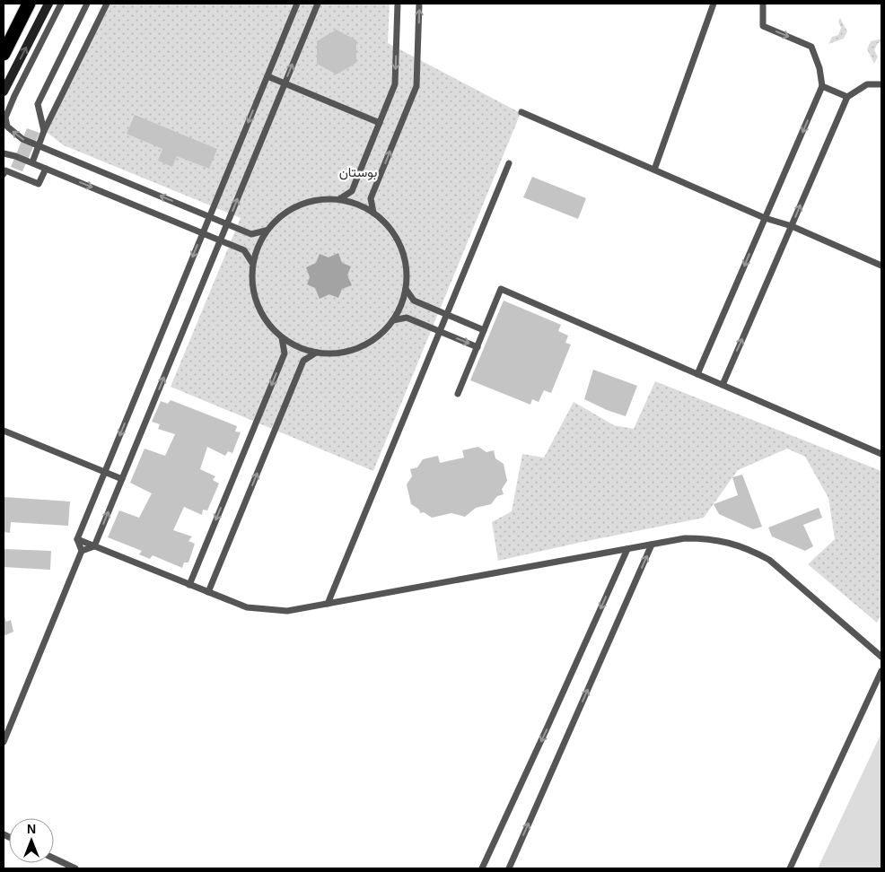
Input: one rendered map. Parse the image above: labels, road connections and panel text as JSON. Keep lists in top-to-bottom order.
{
  "parks": ["بوستان"],
  "north": "top"
}
